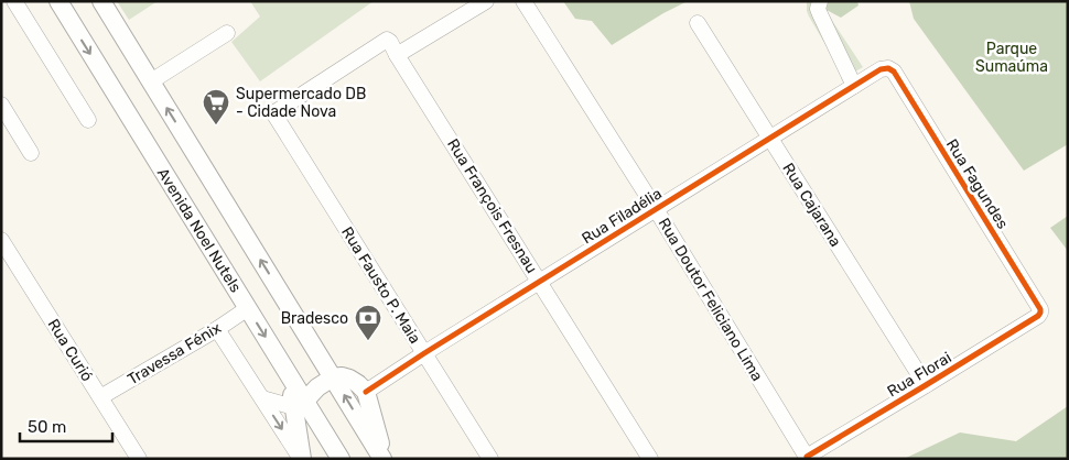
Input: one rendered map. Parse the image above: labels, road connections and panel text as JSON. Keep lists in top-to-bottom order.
{
  "streets": {
    "main road": ["Avenida Noel Nutels"],
    "street": [
      "Rua Fagundes",
      "Rua Cajarana",
      "Rua François Fresnau",
      "Rua Filadélia",
      "Rua Fausto P. Maia",
      "Rua Doutor Feliciano Lima",
      "Rua Curió",
      "Travessa Fénix",
      "Rua Florai"
    ]
  },
  "crossings": [
    ["Rua Fagundes", "Rua Filadélia"],
    ["Rua Fagundes", "Rua Florai"],
    ["Rua Cajarana", "Rua Filadélia"],
    ["Rua Cajarana", "Rua Florai"],
    ["Rua François Fresnau", "Rua Filadélia"],
    ["Rua François Fresnau", "Rua Fausto P. Maia"],
    ["Rua Filadélia", "Rua Fausto P. Maia"],
    ["Rua Filadélia", "Rua Doutor Feliciano Lima"],
    ["Avenida Noel Nutels", "Travessa Fénix"],
    ["Rua Doutor Feliciano Lima", "Rua Florai"],
    ["Rua Curió", "Travessa Fénix"]
  ],
  "parks": ["Parque Sumaúma"],
  "places": {
    "supermarket": ["Supermercado DB - Cidade Nova"],
    "bank": ["Bradesco"]
  },
  "scale_bar": "50 m"
}
